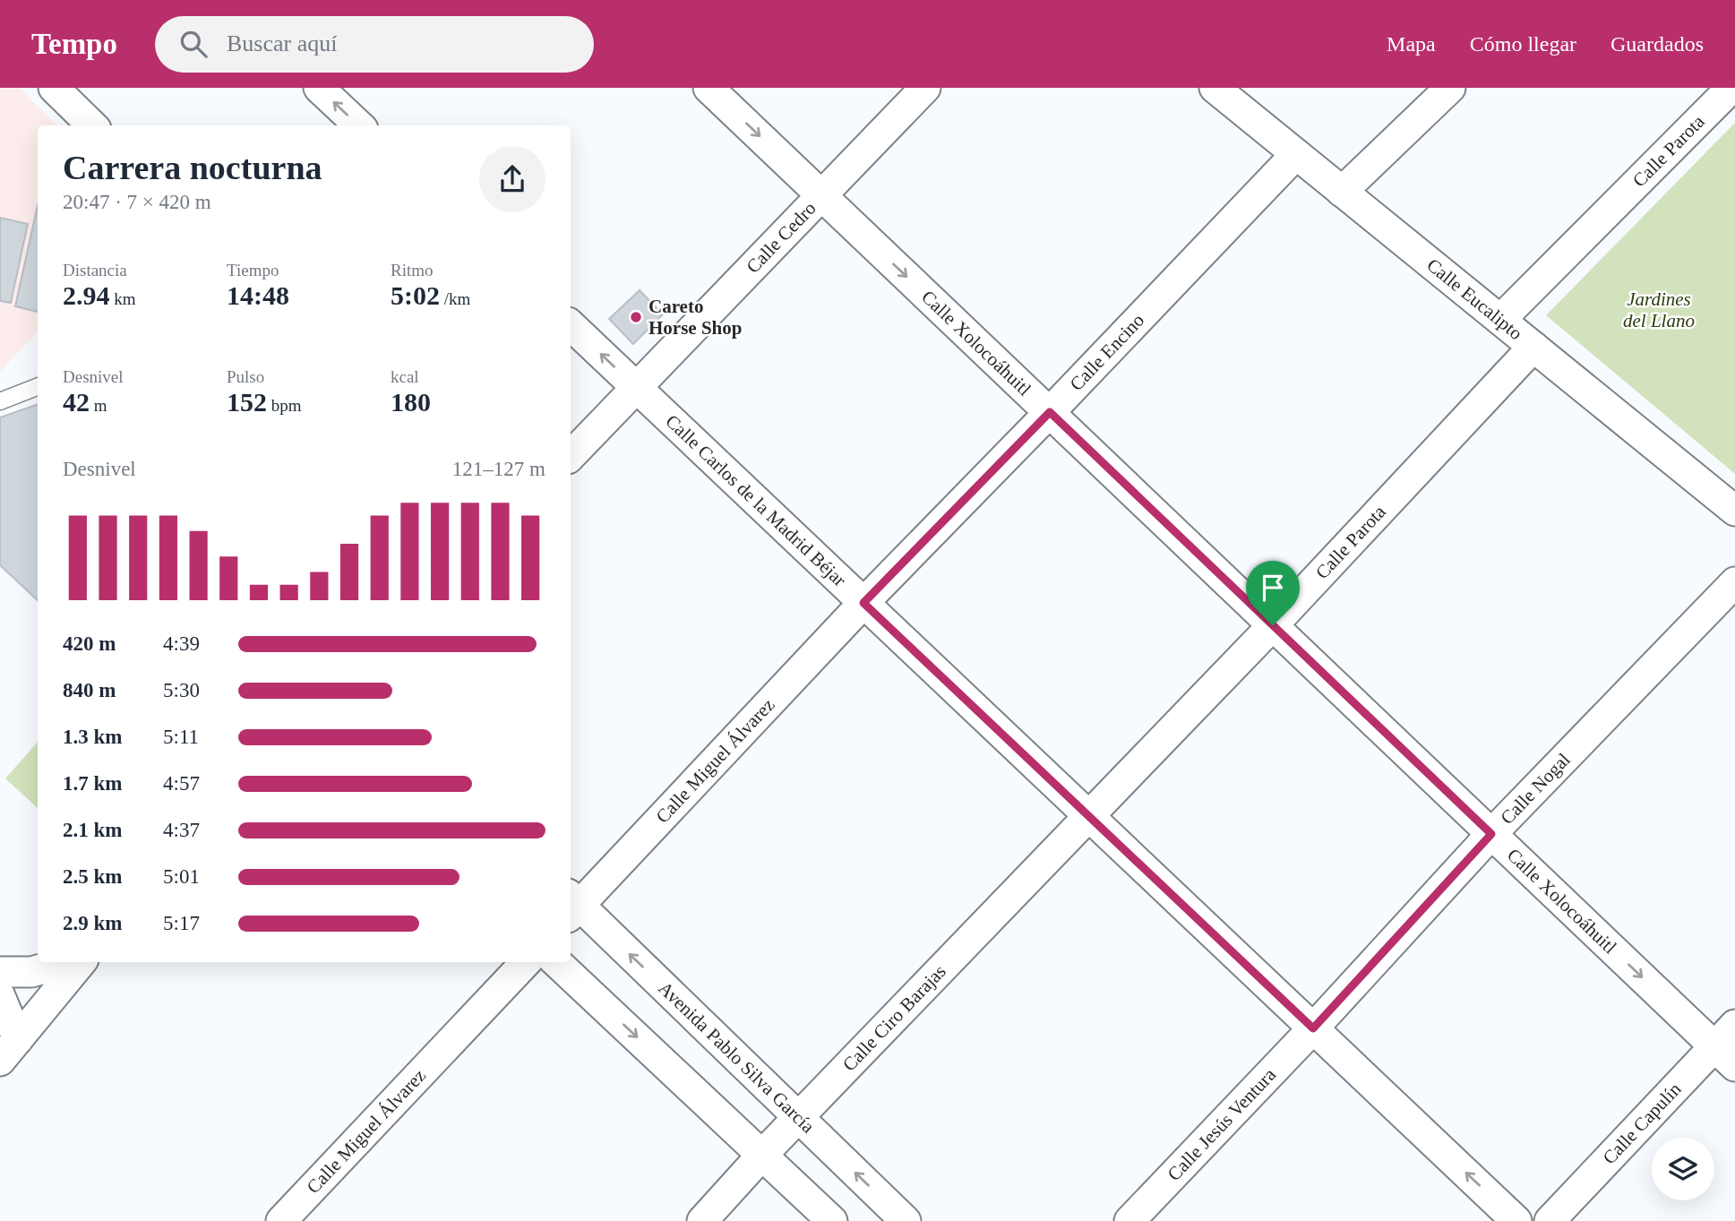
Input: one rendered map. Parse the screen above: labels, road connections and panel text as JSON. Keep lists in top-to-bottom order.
{
  "streets": {
    "street": [
      "Calle Parota",
      "Calle Cedro",
      "Calle Eucalipto",
      "Calle Xolocoáhuitl",
      "Calle Encino",
      "Calle Carlos de la Madrid Béjar",
      "Calle Miguel Álvarez",
      "Calle Nogal",
      "Calle Ciro Barajas",
      "Avenida Pablo Silva García",
      "Calle Capulín",
      "Calle Jesús Ventura"
    ]
  },
  "crossings": [
    ["Calle Parota", "Calle Eucalipto"],
    ["Calle Parota", "Calle Xolocoáhuitl"],
    ["Calle Parota", "Calle Carlos de la Madrid Béjar"],
    ["Calle Parota", "Calle Ciro Barajas"],
    ["Calle Cedro", "Calle Xolocoáhuitl"],
    ["Calle Cedro", "Calle Carlos de la Madrid Béjar"],
    ["Calle Eucalipto", "Calle Encino"],
    ["Calle Xolocoáhuitl", "Calle Encino"],
    ["Calle Xolocoáhuitl", "Calle Nogal"],
    ["Calle Xolocoáhuitl", "Calle Capulín"],
    ["Calle Encino", "Calle Carlos de la Madrid Béjar"],
    ["Calle Encino", "Calle Miguel Álvarez"],
    ["Calle Carlos de la Madrid Béjar", "Calle Miguel Álvarez"],
    ["Calle Carlos de la Madrid Béjar", "Calle Nogal"],
    ["Calle Carlos de la Madrid Béjar", "Calle Ciro Barajas"],
    ["Calle Carlos de la Madrid Béjar", "Calle Jesús Ventura"],
    ["Calle Miguel Álvarez", "Avenida Pablo Silva García"],
    ["Calle Nogal", "Calle Jesús Ventura"],
    ["Calle Ciro Barajas", "Avenida Pablo Silva García"]
  ],
  "one_way": ["Calle Xolocoáhuitl"],
  "parks": ["Jardines del Llano"],
  "places": ["Careto Horse Shop"],
  "page": {
    "header": "Tempo",
    "search": "Buscar aquí",
    "nav": ["Mapa", "Cómo llegar", "Guardados"],
    "heading": ["Carrera nocturna", "20:47 · 7 × 420 m"],
    "stats": [
      ["Distancia", "2.94 km"],
      ["Tiempo", "14:48"],
      ["Ritmo", "5:02 /km"],
      ["Desnivel", "42 m"],
      ["Pulso", "152 bpm"],
      ["kcal", "180"]
    ],
    "chart": ["Desnivel", "121–127 m"],
    "list": [
      {
        "name": "420 m",
        "note": "4:39"
      },
      {
        "name": "840 m",
        "note": "5:30"
      },
      {
        "name": "1.3 km",
        "note": "5:11"
      },
      {
        "name": "1.7 km",
        "note": "4:57"
      },
      {
        "name": "2.1 km",
        "note": "4:37"
      },
      {
        "name": "2.5 km",
        "note": "5:01"
      },
      {
        "name": "2.9 km",
        "note": "5:17"
      }
    ]
  }
}
